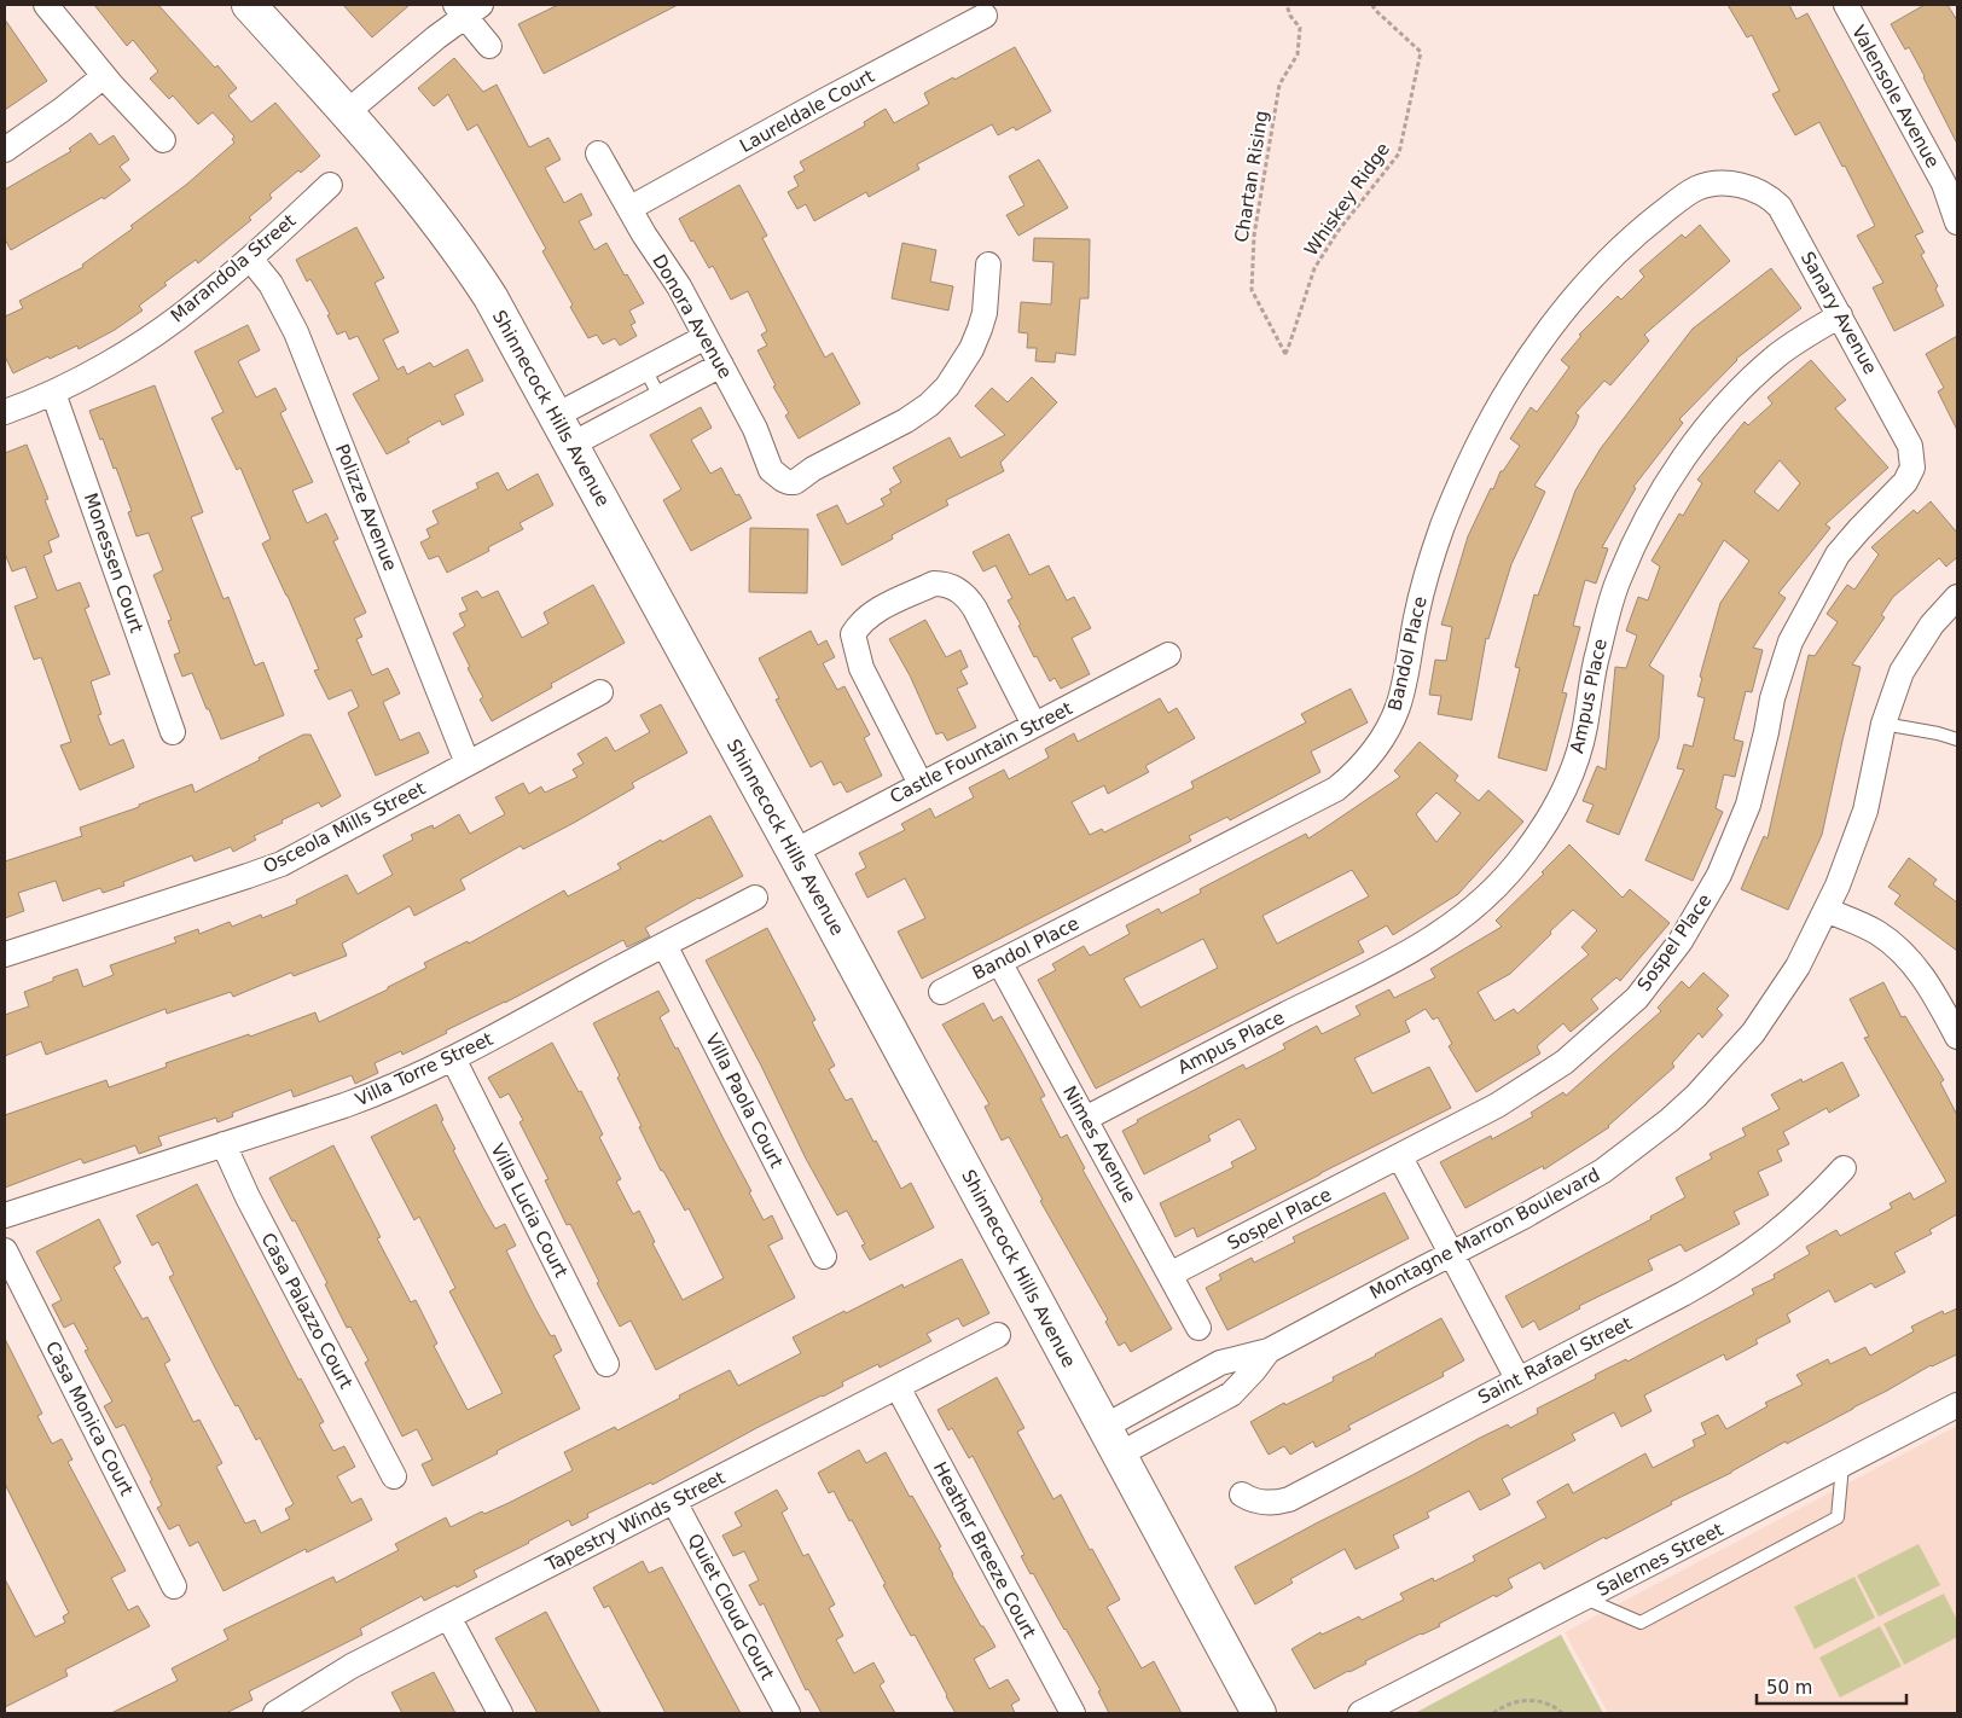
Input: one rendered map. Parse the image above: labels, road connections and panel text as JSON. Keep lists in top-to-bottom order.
{
  "streets": {
    "street": [
      "Valensole Avenue",
      "Laureldale Court",
      "Marandola Street",
      "Sanary Avenue",
      "Donora Avenue",
      "Shinnecock Hills Avenue",
      "Polizze Avenue",
      "Monessen Court",
      "Bandol Place",
      "Ampus Place",
      "Castle Fountain Street",
      "Osceola Mills Street",
      "Sospel Place",
      "Villa Torre Street",
      "Villa Paola Court",
      "Nimes Avenue",
      "Villa Lucia Court",
      "Montagne Marron Boulevard",
      "Casa Palazzo Court",
      "Saint Rafael Street",
      "Casa Monica Court",
      "Tapestry Winds Street",
      "Heather Breeze Court",
      "Salernes Street",
      "Quiet Cloud Court"
    ],
    "path": ["Chartan Rising", "Whiskey Ridge"]
  },
  "crossings": [
    ["Laureldale Court", "Donora Avenue"],
    ["Chartan Rising", "Whiskey Ridge"],
    ["Marandola Street", "Polizze Avenue"],
    ["Marandola Street", "Monessen Court"],
    ["Sanary Avenue", "Bandol Place"],
    ["Sanary Avenue", "Ampus Place"],
    ["Sanary Avenue", "Sospel Place"],
    ["Shinnecock Hills Avenue", "Castle Fountain Street"],
    ["Shinnecock Hills Avenue", "Montagne Marron Boulevard"],
    ["Polizze Avenue", "Osceola Mills Street"],
    ["Bandol Place", "Nimes Avenue"],
    ["Ampus Place", "Nimes Avenue"],
    ["Sospel Place", "Nimes Avenue"],
    ["Villa Torre Street", "Villa Paola Court"],
    ["Villa Torre Street", "Villa Lucia Court"],
    ["Villa Torre Street", "Casa Palazzo Court"],
    ["Tapestry Winds Street", "Heather Breeze Court"],
    ["Tapestry Winds Street", "Quiet Cloud Court"]
  ],
  "scale_bar": "50 m"
}
